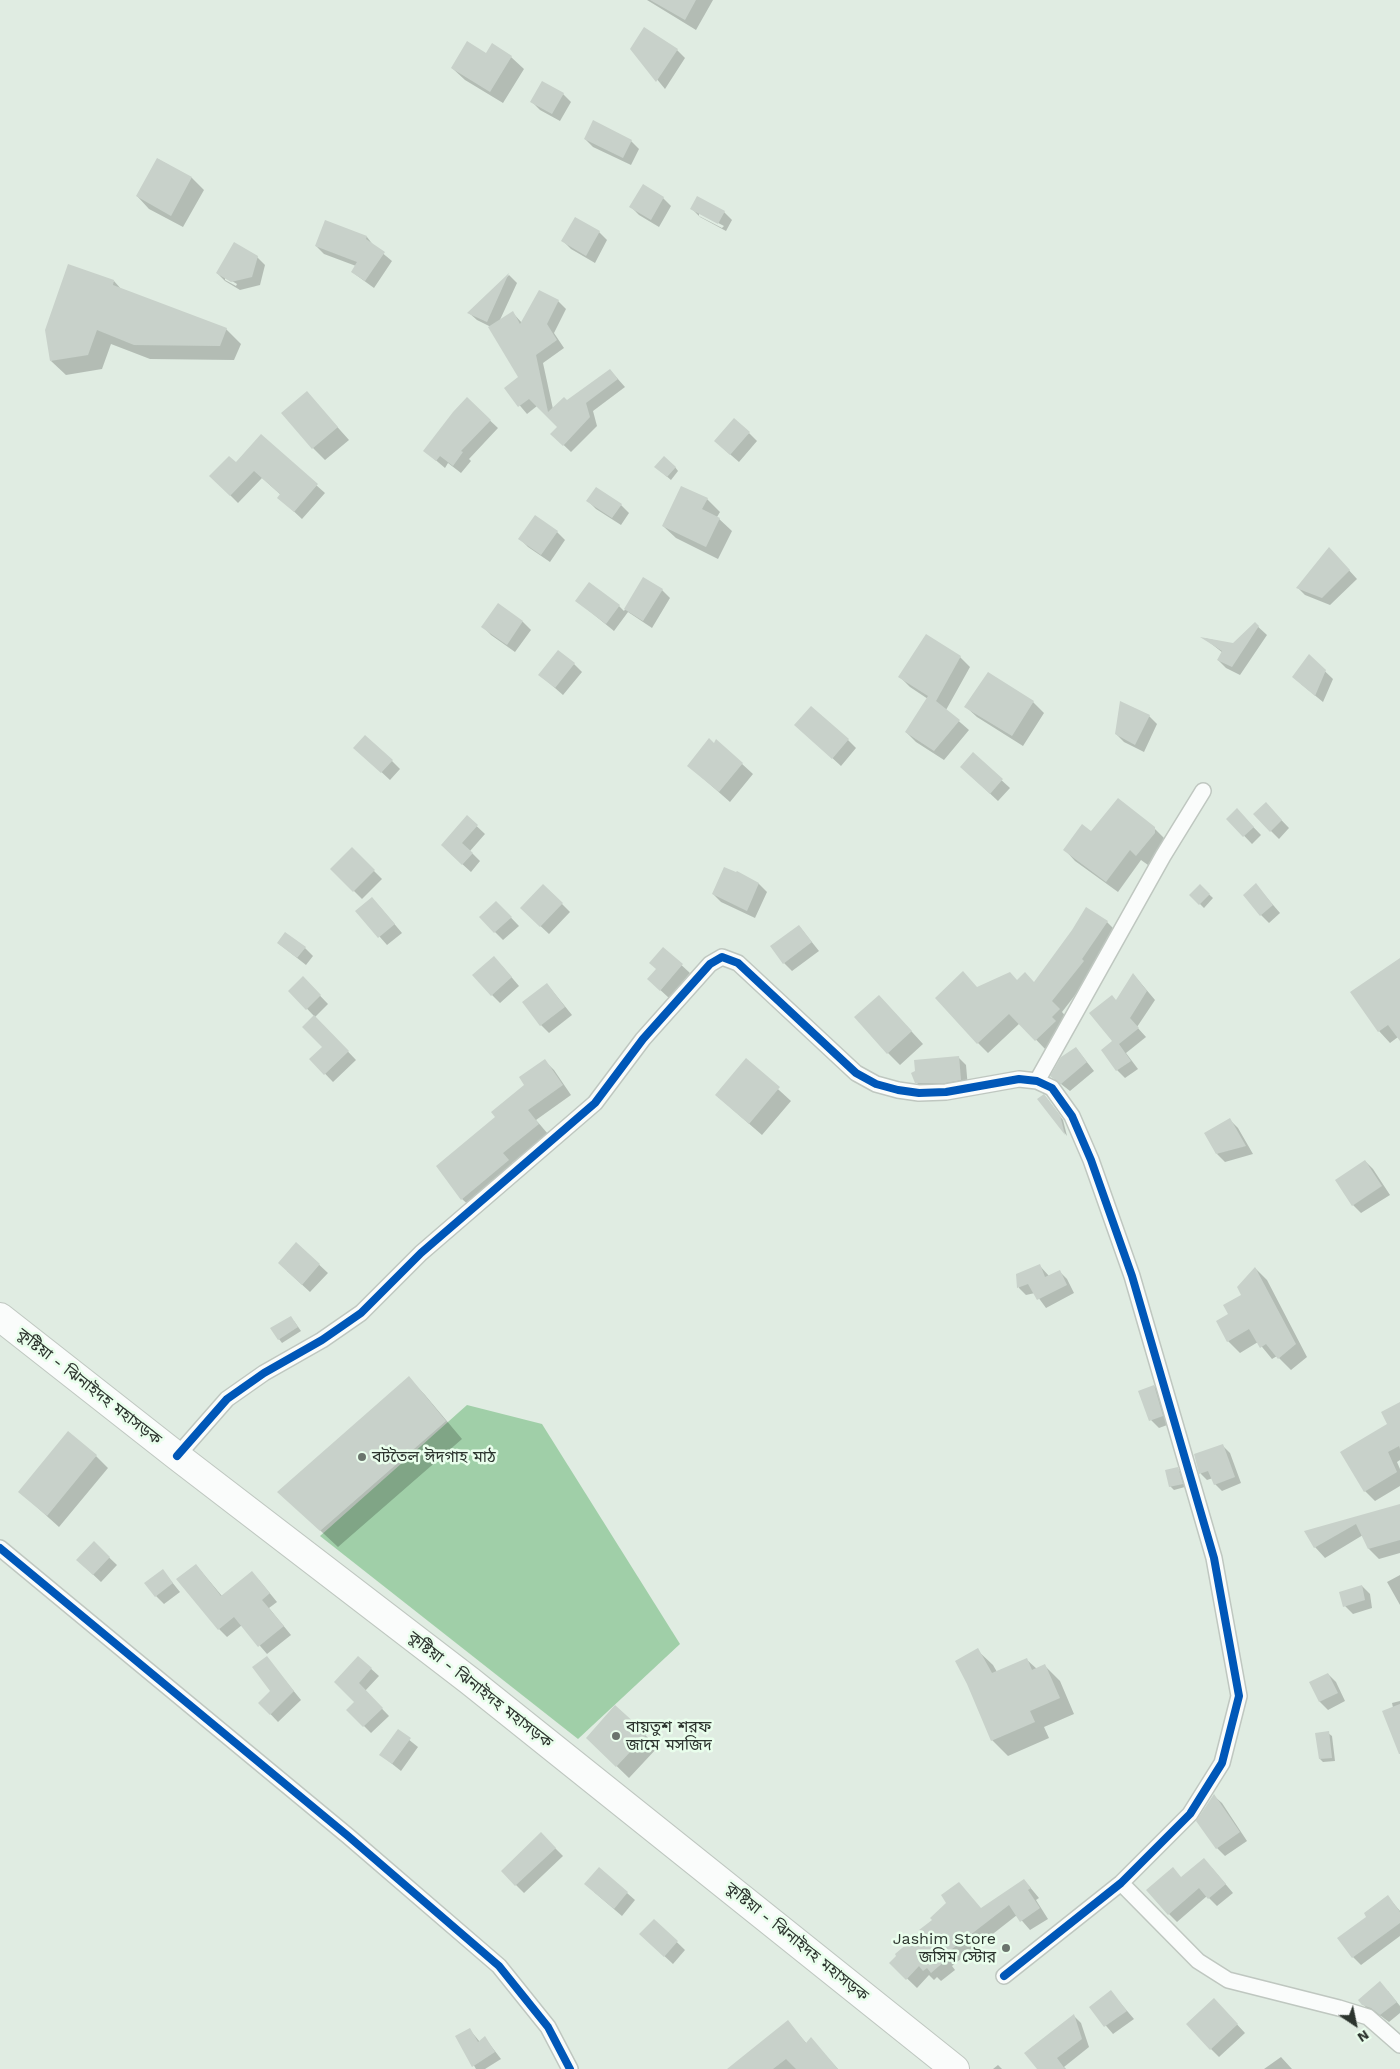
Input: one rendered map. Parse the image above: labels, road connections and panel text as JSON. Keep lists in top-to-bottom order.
{
  "streets": {
    "highway": ["কুষ্টিয়া - ঝিনাইদহ মহাসড়ক"]
  },
  "places": ["বটতৈল ঈদগাহ মাঠ", "বায়তুশ শরফ জামে মসজিদ", "Jashim Store জসিম স্টোর"],
  "north": "bottom right"
}
